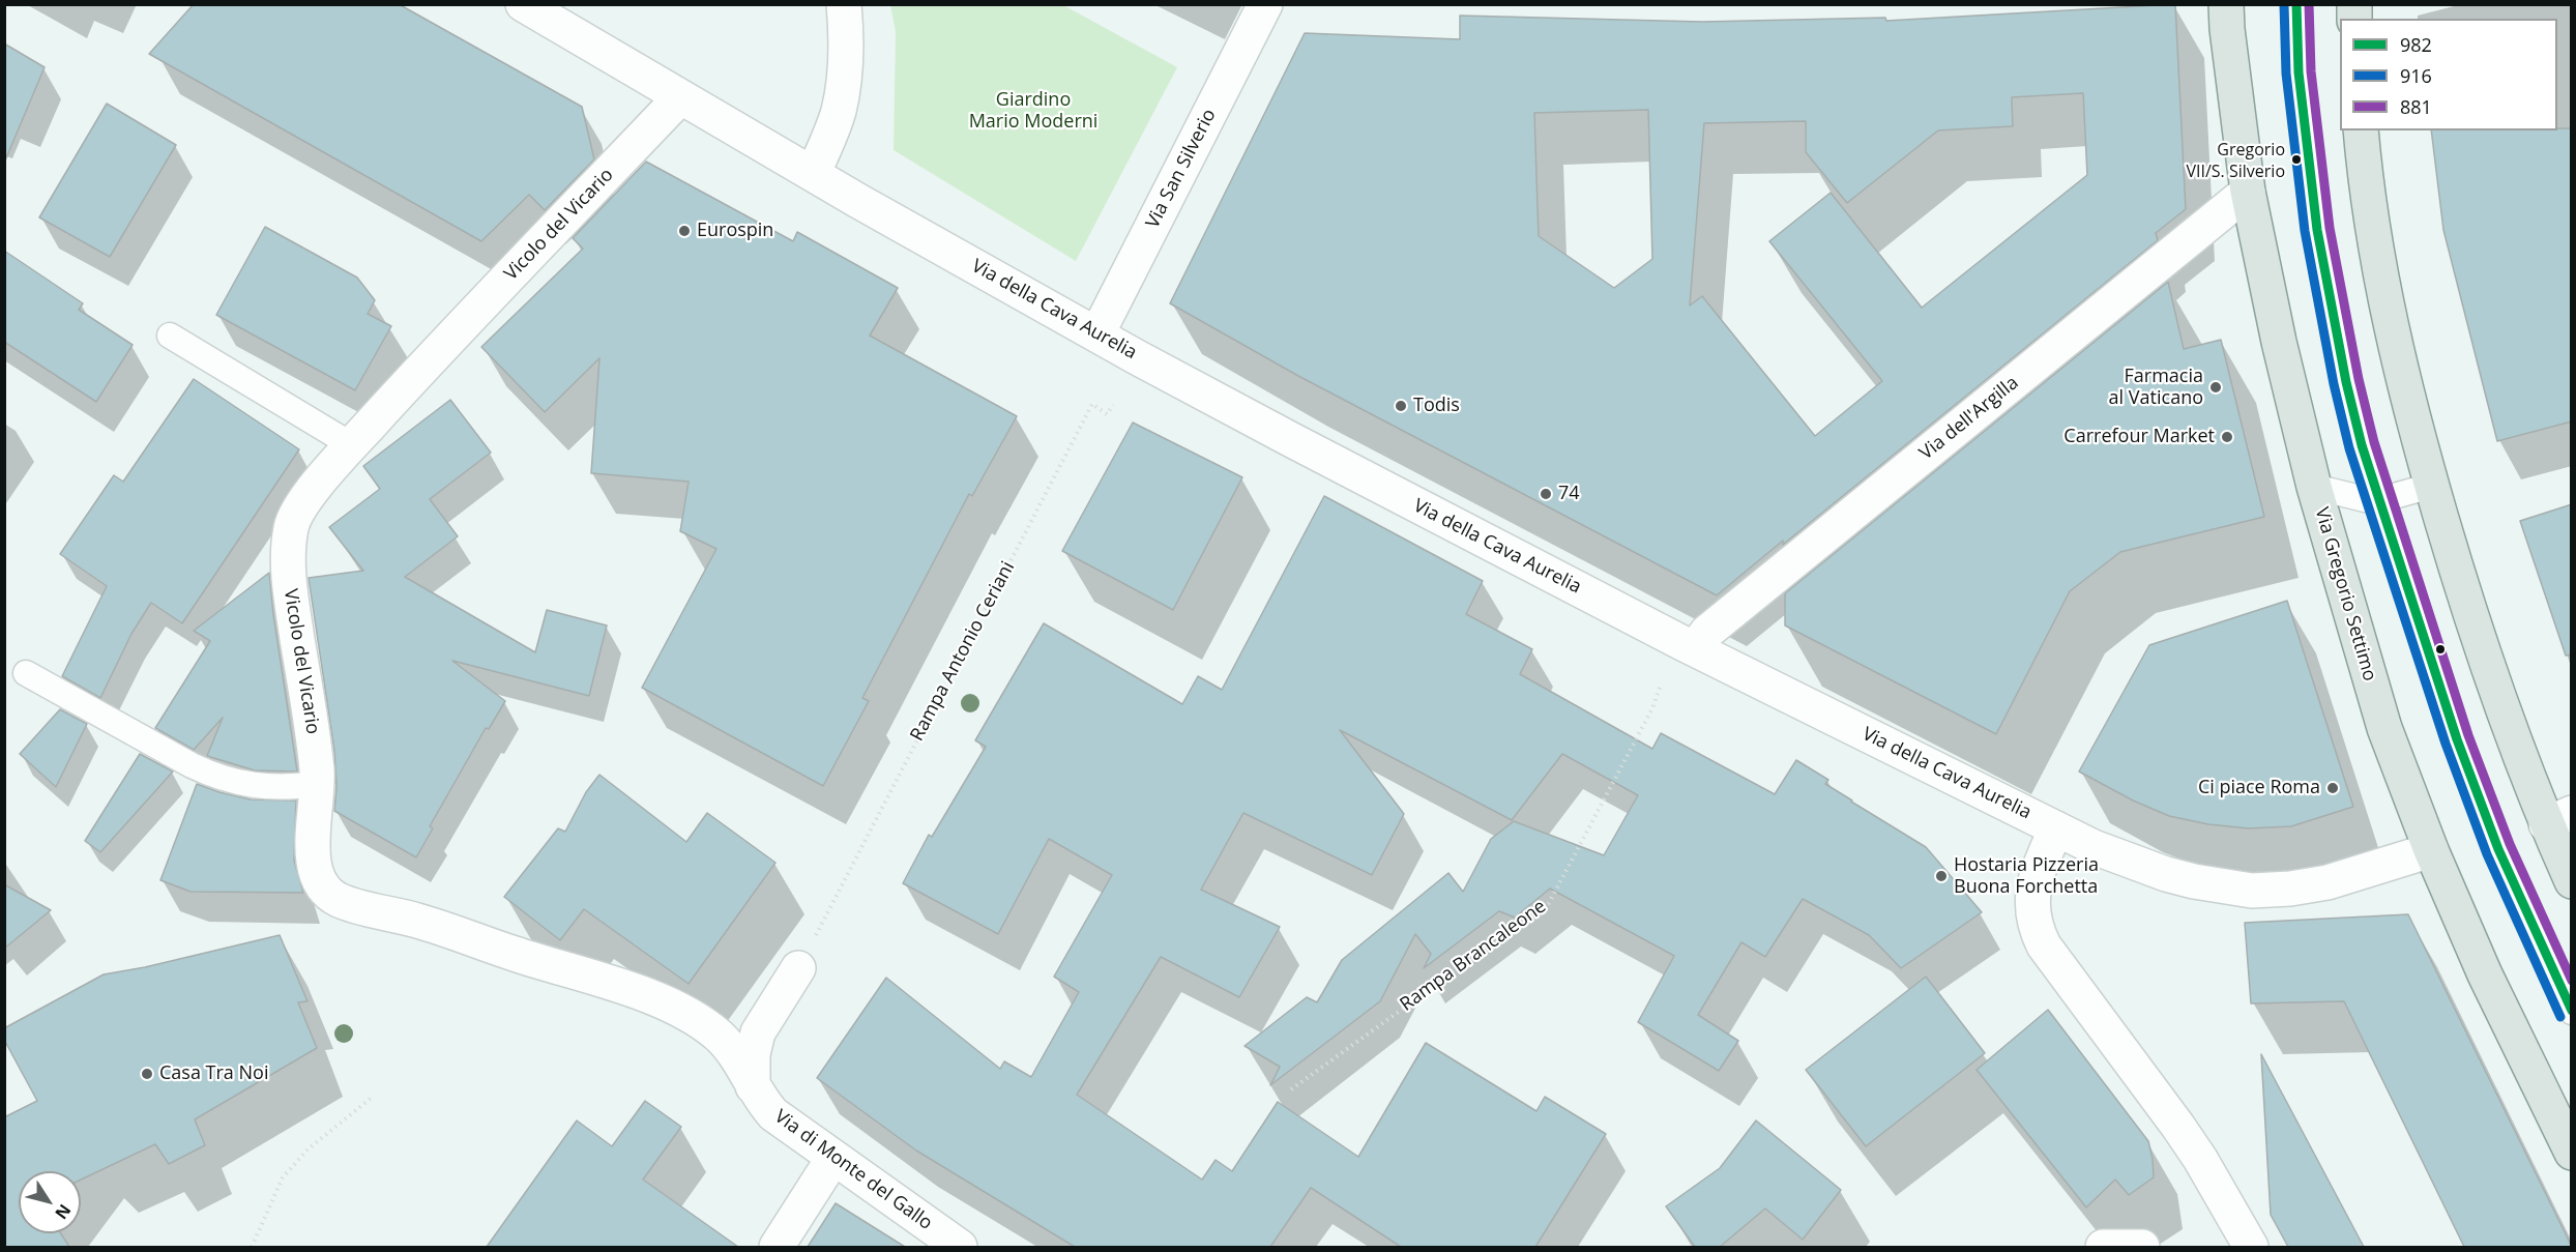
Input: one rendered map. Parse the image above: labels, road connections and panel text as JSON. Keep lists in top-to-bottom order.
{
  "streets": {
    "main road": ["Via Gregorio Settimo"],
    "street": [
      "Via San Silverio",
      "Vicolo del Vicario",
      "Via della Cava Aurelia",
      "Via dell'Argilla",
      "Via di Monte del Gallo"
    ],
    "path": ["Rampa Antonio Ceriani", "Rampa Brancaleone"]
  },
  "crossings": [
    ["Via San Silverio", "Via della Cava Aurelia"],
    ["Vicolo del Vicario", "Via della Cava Aurelia"],
    ["Vicolo del Vicario", "Via di Monte del Gallo"],
    ["Via della Cava Aurelia", "Via dell'Argilla"],
    ["Via della Cava Aurelia", "Via Gregorio Settimo"],
    ["Via dell'Argilla", "Via Gregorio Settimo"]
  ],
  "parks": ["Giardino Mario Moderni"],
  "places": [
    "Gregorio VII/S. Silverio",
    "Eurospin",
    "Farmacia al Vaticano",
    "Todis",
    "Carrefour Market",
    "74",
    "Ci piace Roma",
    "Hostaria Pizzeria Buona Forchetta",
    "Casa Tra Noi"
  ],
  "lines": ["transit line 982", "transit line 916", "transit line 881"],
  "legend": ["982", "916", "881"],
  "north": "bottom right"
}
